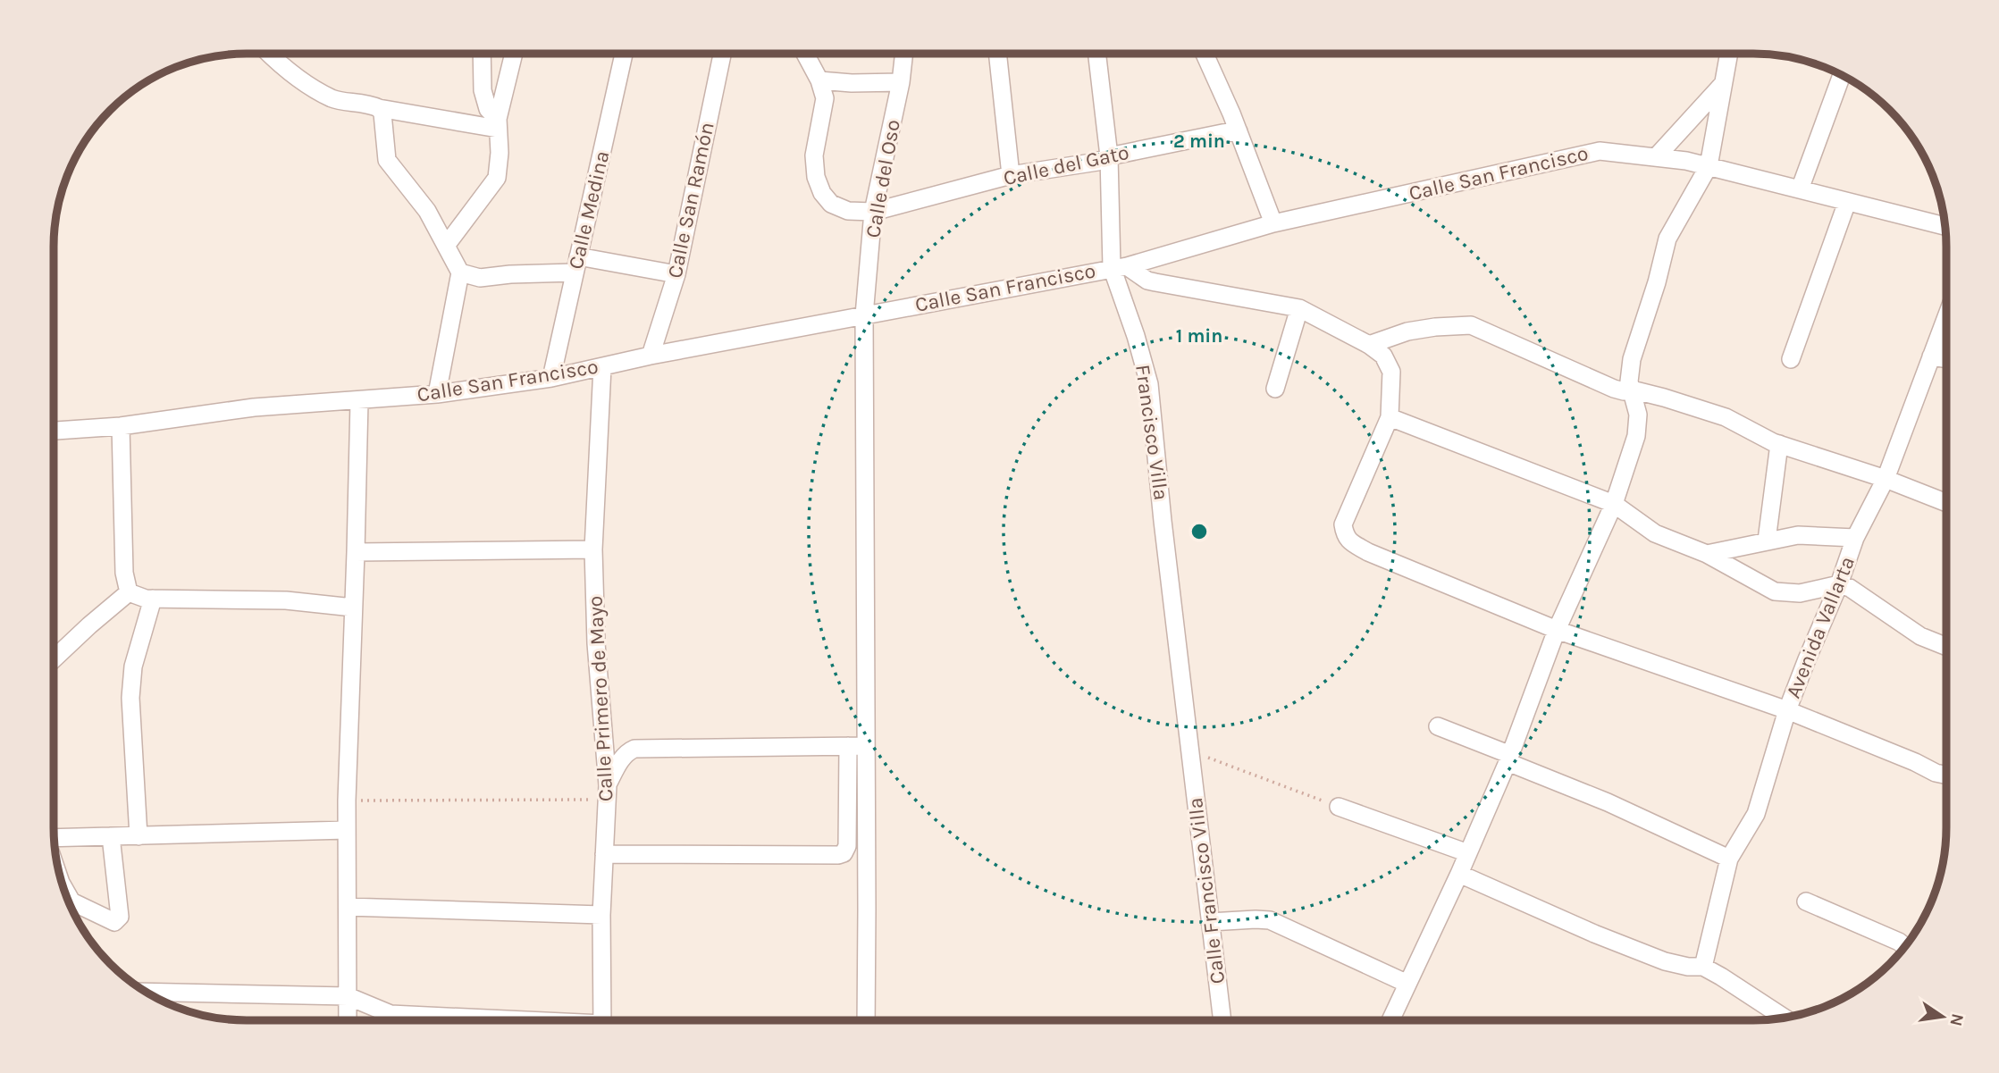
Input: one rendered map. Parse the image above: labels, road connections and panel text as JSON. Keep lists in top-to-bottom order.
{
  "streets": {
    "street": [
      "Calle del Gato",
      "Calle San Francisco",
      "Calle del Oso",
      "Calle San Ramón",
      "Calle Medina",
      "Francisco Villa",
      "Avenida Vallarta",
      "Calle Primero de Mayo",
      "Calle Francisco Villa"
    ]
  },
  "crossings": [
    ["Calle del Gato", "Calle del Oso"],
    ["Calle del Gato", "Francisco Villa"],
    ["Calle San Francisco", "Calle del Oso"],
    ["Calle San Francisco", "Calle San Ramón"],
    ["Calle San Francisco", "Calle Medina"],
    ["Calle San Francisco", "Francisco Villa"],
    ["Calle San Francisco", "Calle Primero de Mayo"],
    ["Francisco Villa", "Calle Francisco Villa"]
  ],
  "north": "right",
  "rings": ["2 min", "1 min"]
}
